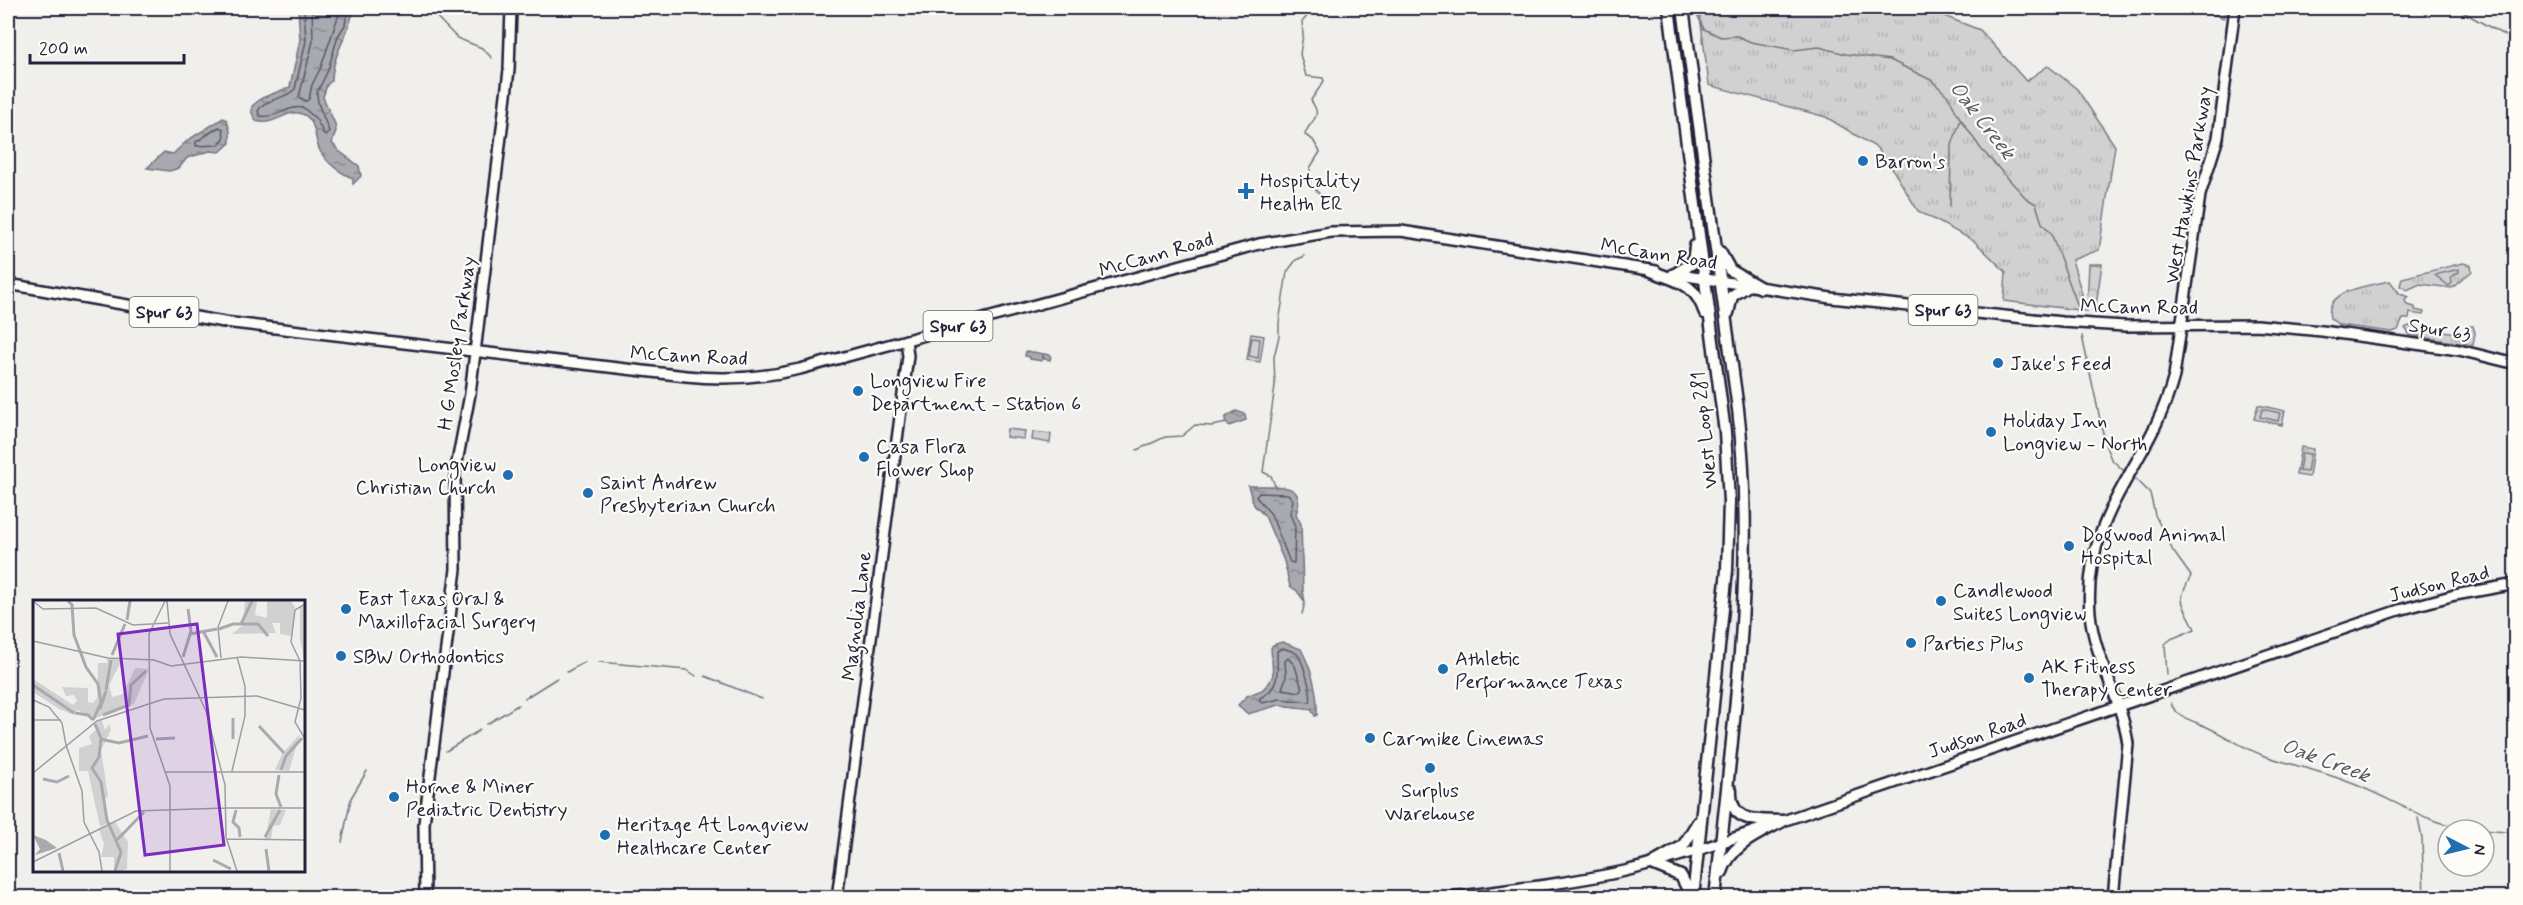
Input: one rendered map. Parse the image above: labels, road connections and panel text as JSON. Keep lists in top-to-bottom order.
{
  "streets": {
    "highway": ["West Loop 281"],
    "main road": [
      "West Hawkins Parkway",
      "McCann Road",
      "Spur 63",
      "H G Mosley Parkway",
      "Judson Road",
      "Magnolia Lane"
    ]
  },
  "crossings": [
    ["West Hawkins Parkway", "McCann Road"],
    ["West Hawkins Parkway", "Judson Road"],
    ["McCann Road", "Spur 63"],
    ["McCann Road", "H G Mosley Parkway"],
    ["McCann Road", "West Loop 281"],
    ["McCann Road", "Magnolia Lane"],
    ["West Loop 281", "Judson Road"]
  ],
  "water": ["Oak Creek"],
  "places": {
    "other": [
      "Barron's",
      "Jake's Feed",
      "Longview Fire Department - Station 6",
      "Holiday Inn Longview - North",
      "Casa Flora Flower Shop",
      "Longview Christian Church",
      "Saint Andrew Presbyterian Church",
      "Dogwood Animal Hospital",
      "Candlewood Suites Longview",
      "East Texas Oral & Maxillofacial Surgery",
      "Parties Plus",
      "SBW Orthodontics",
      "Athletic Performance Texas",
      "AK Fitness Therapy Center",
      "Carmike Cinemas",
      "Surplus Warehouse",
      "Horne & Miner Pediatric Dentistry",
      "Heritage At Longview Healthcare Center"
    ],
    "health": ["Hospitality Health ER"]
  },
  "scale_bar": "200 m",
  "north": "right"
}
